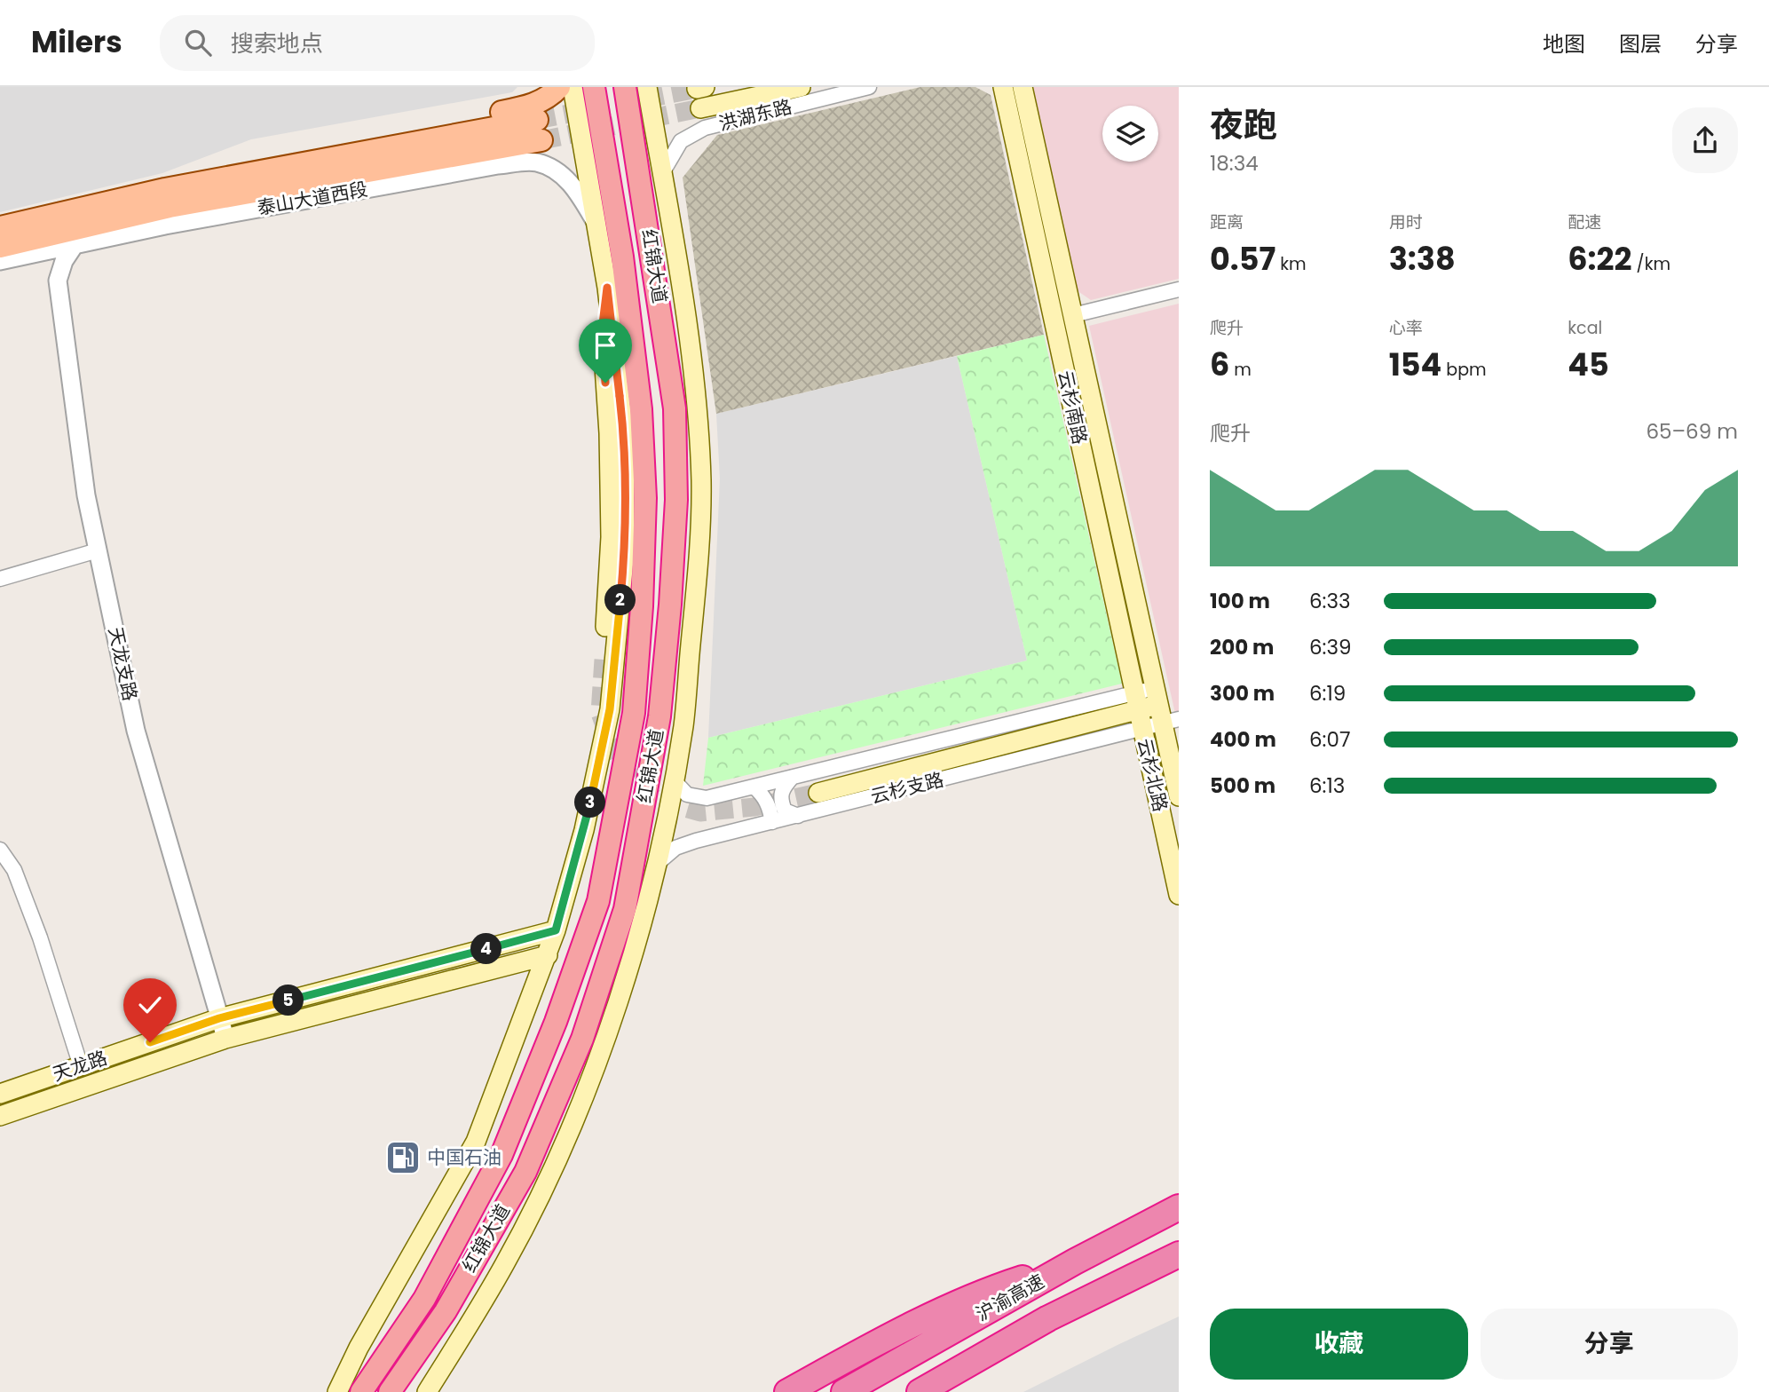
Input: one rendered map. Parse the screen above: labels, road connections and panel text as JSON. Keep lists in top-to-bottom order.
{
  "streets": {
    "highway": ["红锦大道", "沪渝高速"],
    "main road": [
      "洪湖东路",
      "泰山大道西段",
      "云杉南路",
      "云杉北路",
      "天龙路"
    ],
    "street": ["天龙支路", "云杉支路"]
  },
  "crossings": [
    ["洪湖东路", "红锦大道"],
    ["红锦大道", "云杉支路"],
    ["云杉南路", "云杉北路"],
    ["云杉南路", "云杉支路"],
    ["天龙支路", "天龙路"],
    ["云杉北路", "云杉支路"]
  ],
  "places": {
    "fuel station": ["中国石油"]
  },
  "page": {
    "header": "Milers",
    "search": "搜索地点",
    "nav": ["地图", "图层", "分享"],
    "heading": ["夜跑", "18:34"],
    "stats": [
      ["距离", "0.57 km"],
      ["用时", "3:38"],
      ["配速", "6:22 /km"],
      ["爬升", "6 m"],
      ["心率", "154 bpm"],
      ["kcal", "45"]
    ],
    "chart": ["爬升", "65–69 m"],
    "list": [
      {
        "name": "100 m",
        "note": "6:33"
      },
      {
        "name": "200 m",
        "note": "6:39"
      },
      {
        "name": "300 m",
        "note": "6:19"
      },
      {
        "name": "400 m",
        "note": "6:07"
      },
      {
        "name": "500 m",
        "note": "6:13"
      }
    ],
    "pins": [
      "2",
      "3",
      "4",
      "5"
    ],
    "buttons": ["收藏", "分享"]
  }
}
